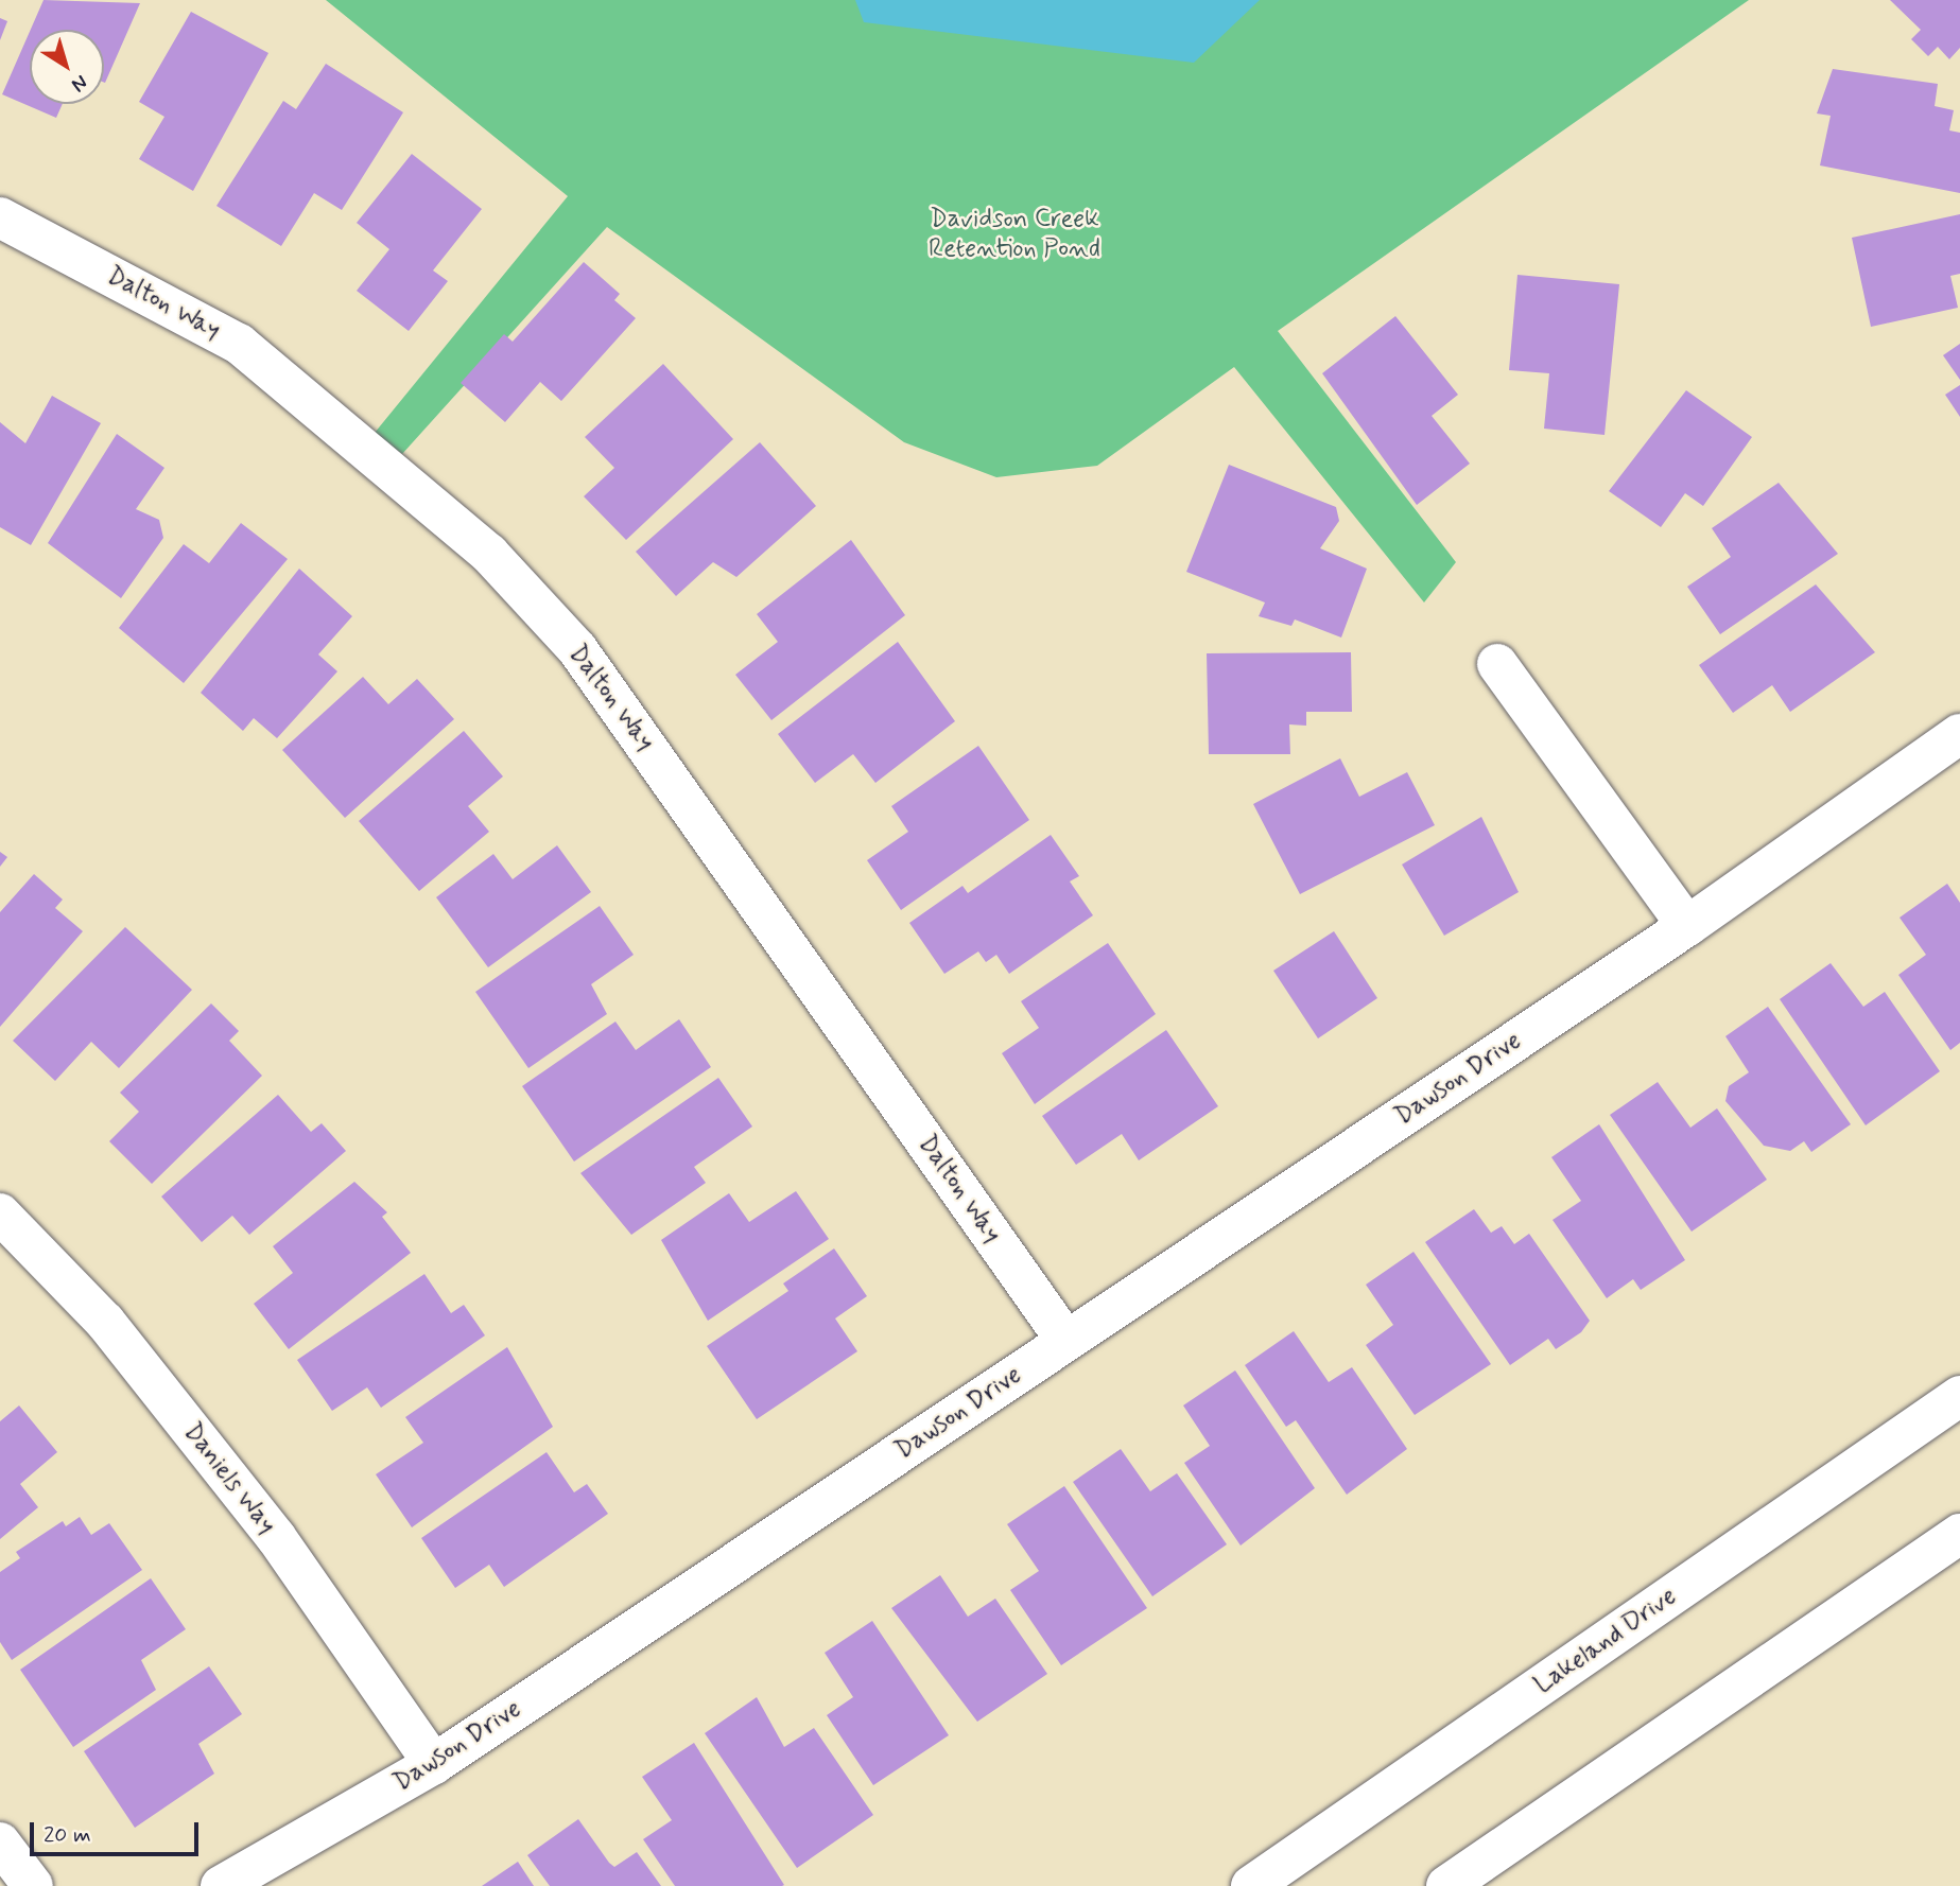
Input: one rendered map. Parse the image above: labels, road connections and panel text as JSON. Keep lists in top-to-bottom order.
{
  "streets": {
    "street": [
      "Dalton Way",
      "Dawson Drive",
      "Daniels Way",
      "Lakeland Drive"
    ]
  },
  "crossings": [
    ["Dalton Way", "Dawson Drive"],
    ["Dawson Drive", "Daniels Way"]
  ],
  "parks": ["Davidson Creek Retention Pond"],
  "scale_bar": "20 m",
  "north": "bottom right"
}
